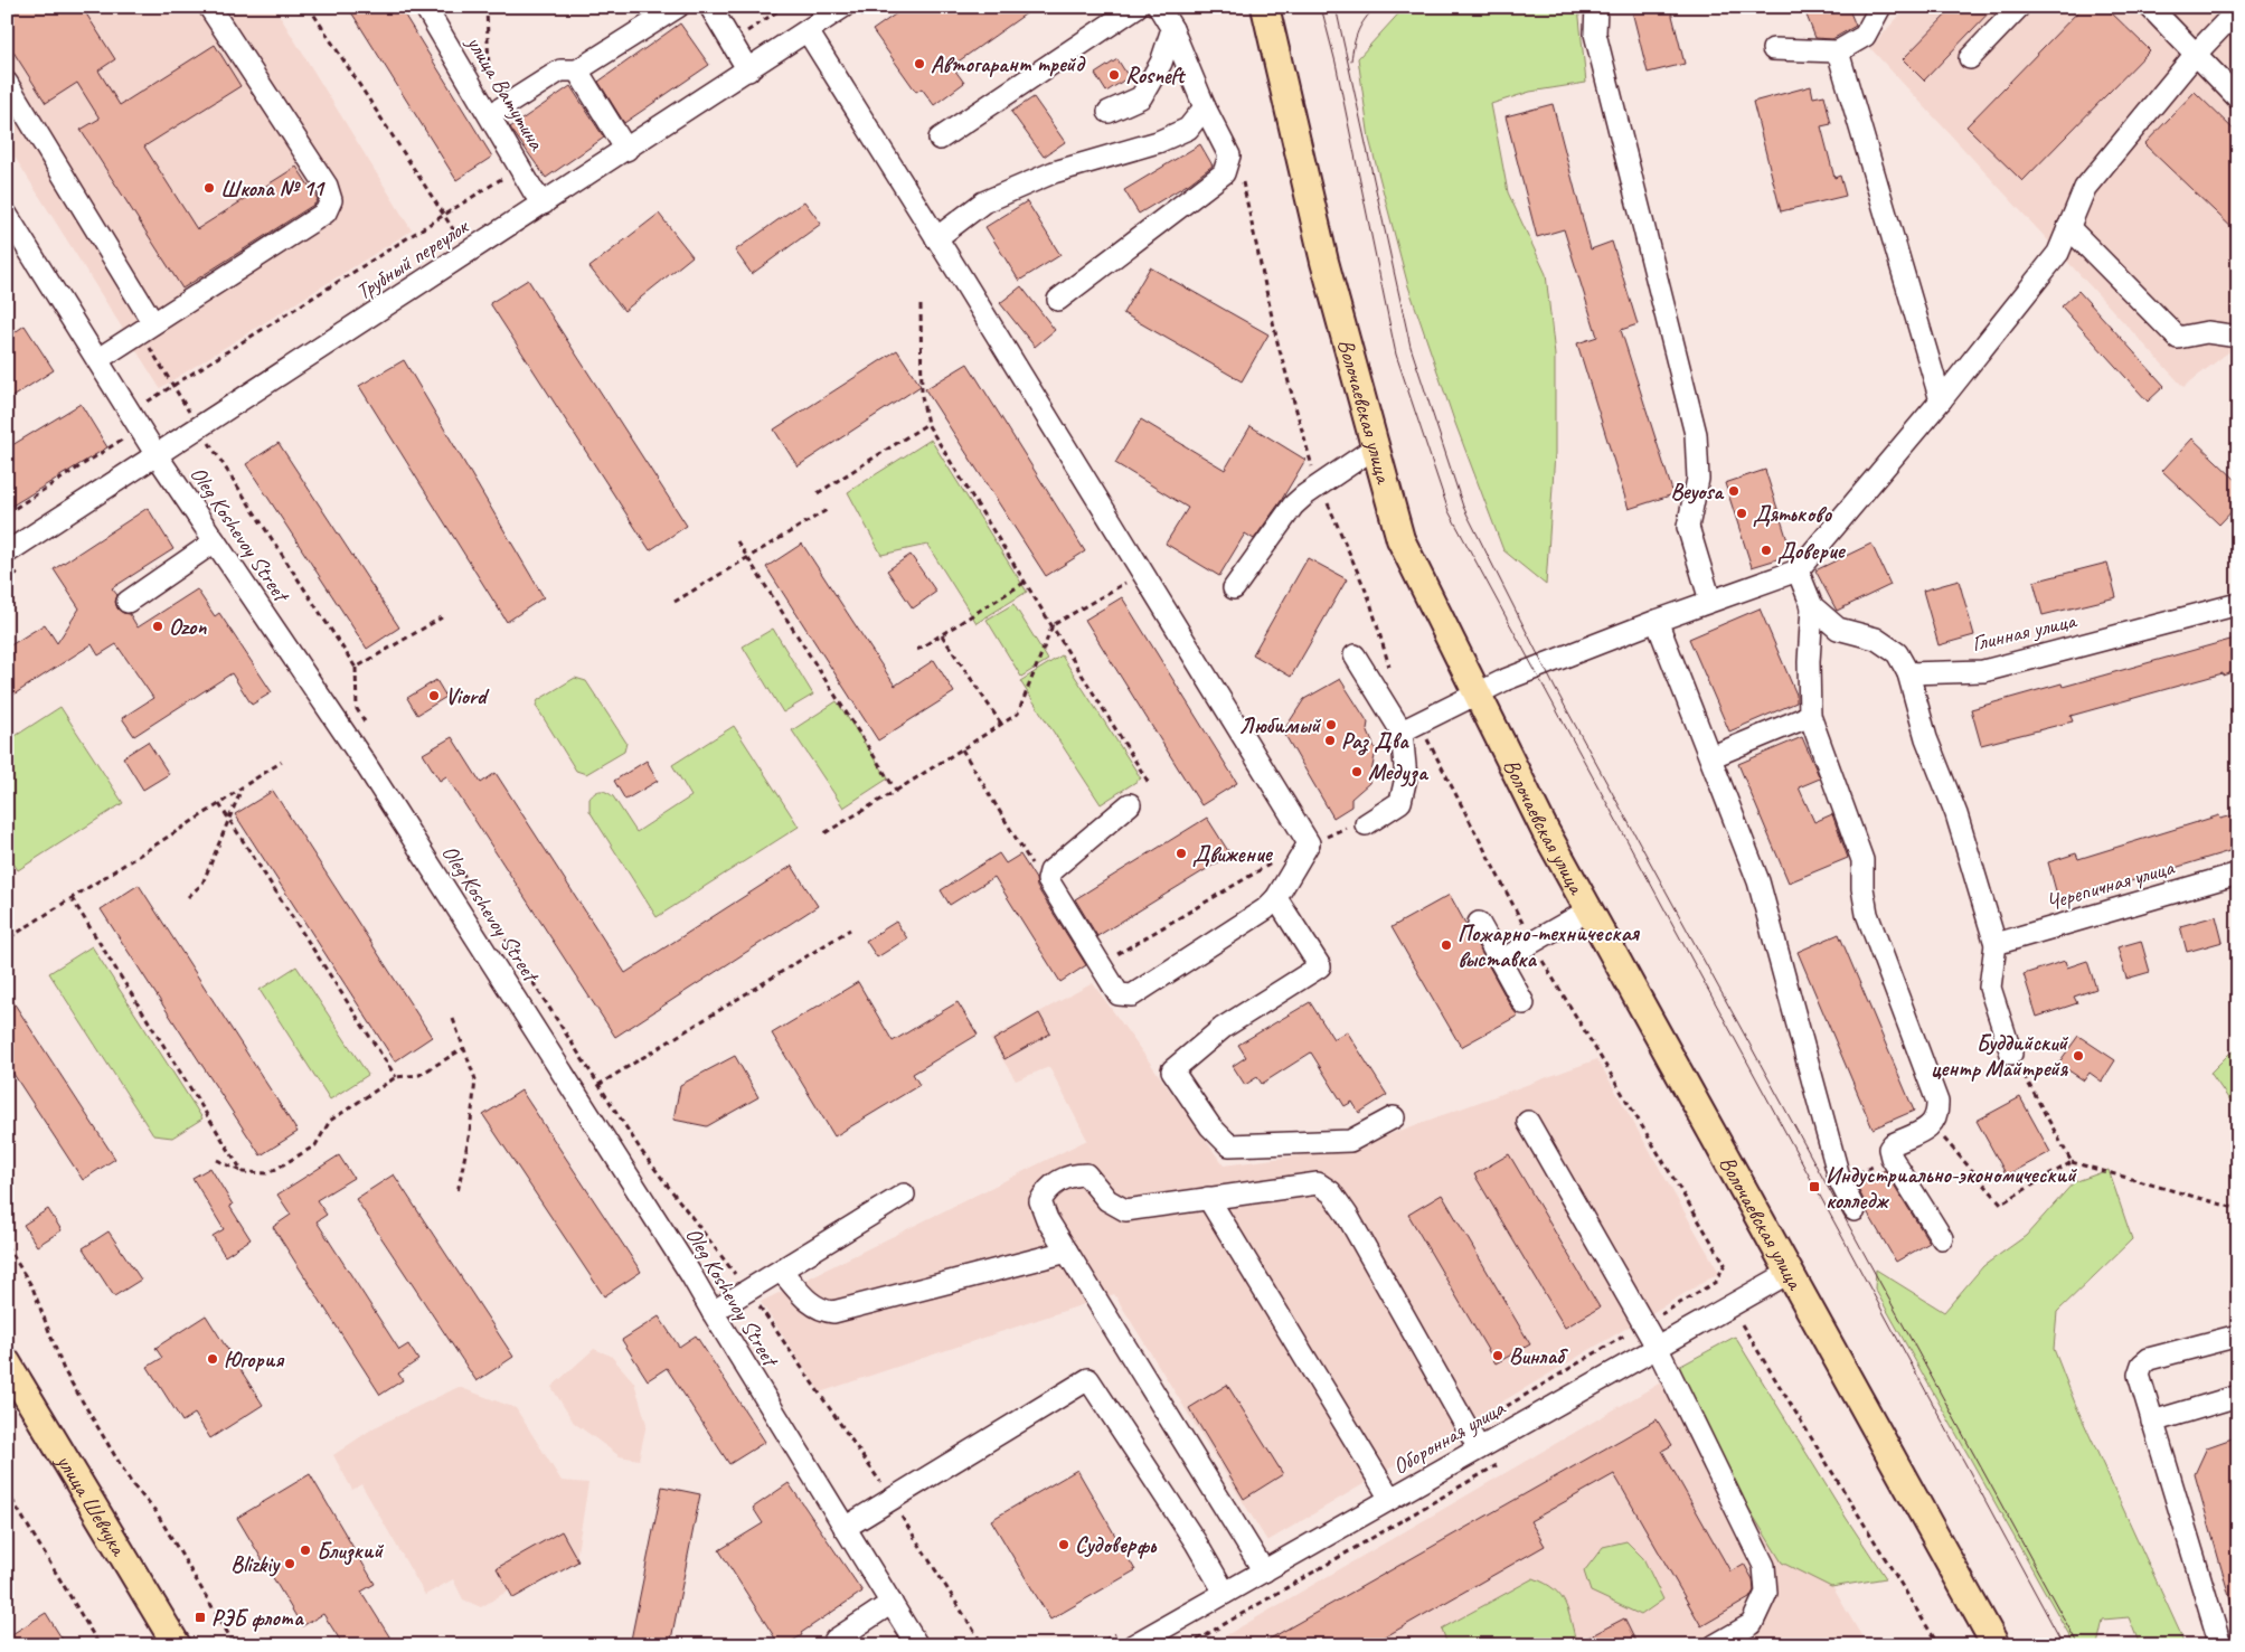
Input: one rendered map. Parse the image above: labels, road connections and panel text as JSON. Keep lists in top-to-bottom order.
{
  "streets": {
    "main road": ["Волочаевская улица", "улица Шевчука"],
    "street": [
      "улица Ватутина",
      "Трубный переулок",
      "Oleg Koshevoy Street",
      "Глинная улица",
      "Черепичная улица",
      "Оборонная улица"
    ]
  },
  "crossings": [
    ["улица Ватутина", "Трубный переулок"],
    ["Трубный переулок", "Oleg Koshevoy Street"],
    ["Волочаевская улица", "Оборонная улица"]
  ],
  "places": {
    "other": [
      "Автогарант трейд",
      "Rosneft",
      "Школа № 11",
      "Beyosa",
      "Дятьково",
      "Доверие",
      "Ozon",
      "Viord",
      "Любимый",
      "Раз Два",
      "Медуза",
      "Движение",
      "Пожарно-техническая выставка",
      "Буддийский центр Майтрейя",
      "Винлаб",
      "Югория",
      "Судоверфь",
      "Близкий",
      "Blizkiy"
    ],
    "transit": ["Индустриально-экономический колледж", "РЭБ флота"]
  }
}
